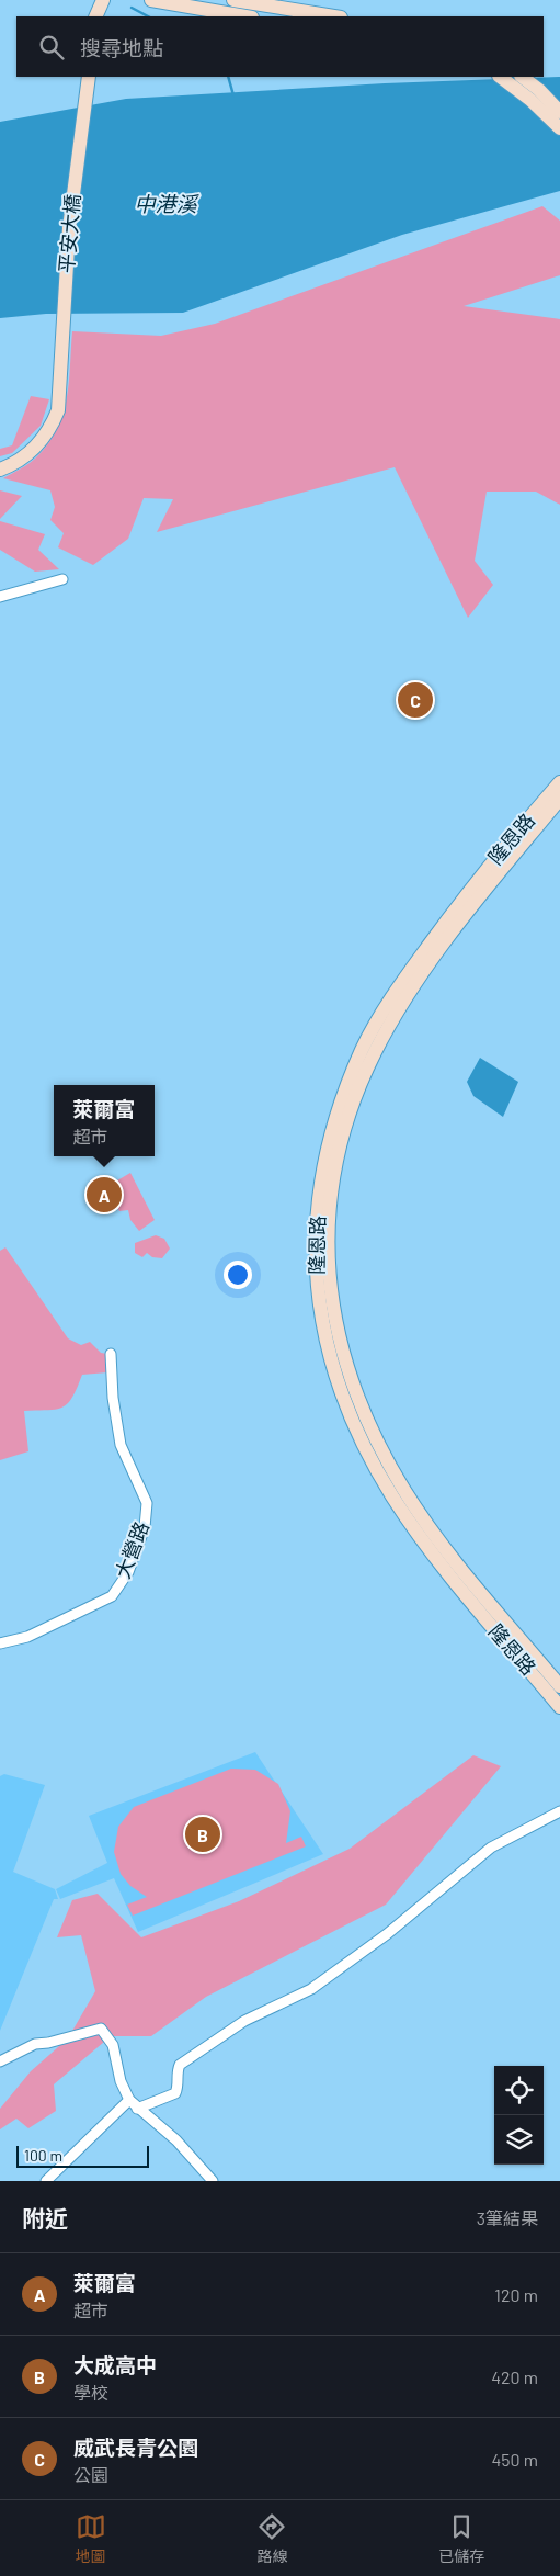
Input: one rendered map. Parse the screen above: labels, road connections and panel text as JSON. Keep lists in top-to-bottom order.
{
  "streets": {
    "main road": ["平安大橋", "隆恩路"],
    "street": ["大營路"]
  },
  "water": ["中港溪"],
  "scale_bar": "100 m",
  "page": {
    "search": "搜尋地點",
    "pins": ["C", "A", "B"],
    "popup": ["萊爾富", "超市"],
    "scale": "100 m",
    "heading": ["附近", "3筆結果"],
    "list": [
      {
        "mark": "A",
        "name": "萊爾富",
        "note": "超市",
        "value": "120 m"
      },
      {
        "mark": "B",
        "name": "大成高中",
        "note": "學校",
        "value": "420 m"
      },
      {
        "mark": "C",
        "name": "威武長青公園",
        "note": "公園",
        "value": "450 m"
      }
    ],
    "nav": ["地圖", "路線", "已儲存"]
  }
}
